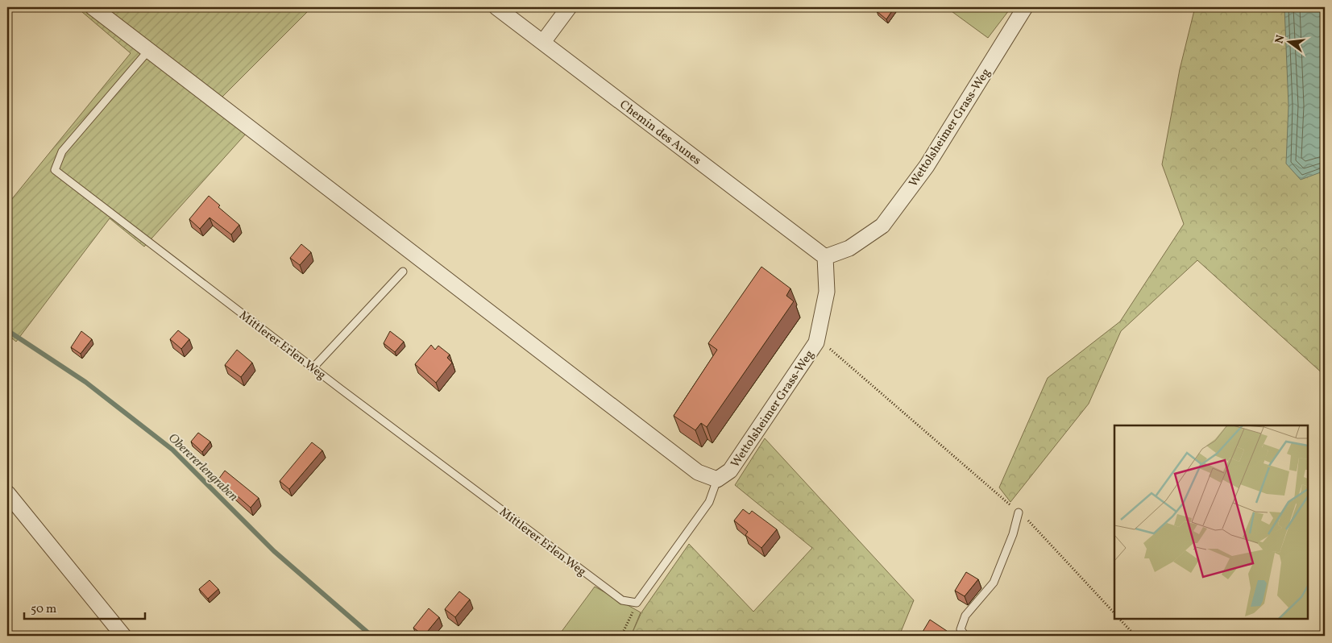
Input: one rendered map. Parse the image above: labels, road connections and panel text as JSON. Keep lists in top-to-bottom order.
{
  "streets": {
    "street": ["Wettolsheimer Grass-Weg", "Chemin des Aunes"],
    "lane": ["Mittlerer Erlen Weg"]
  },
  "crossings": [
    ["Wettolsheimer Grass-Weg", "Chemin des Aunes"]
  ],
  "water": ["Oberererlengraben"],
  "scale_bar": "50 m",
  "north": "left"
}
